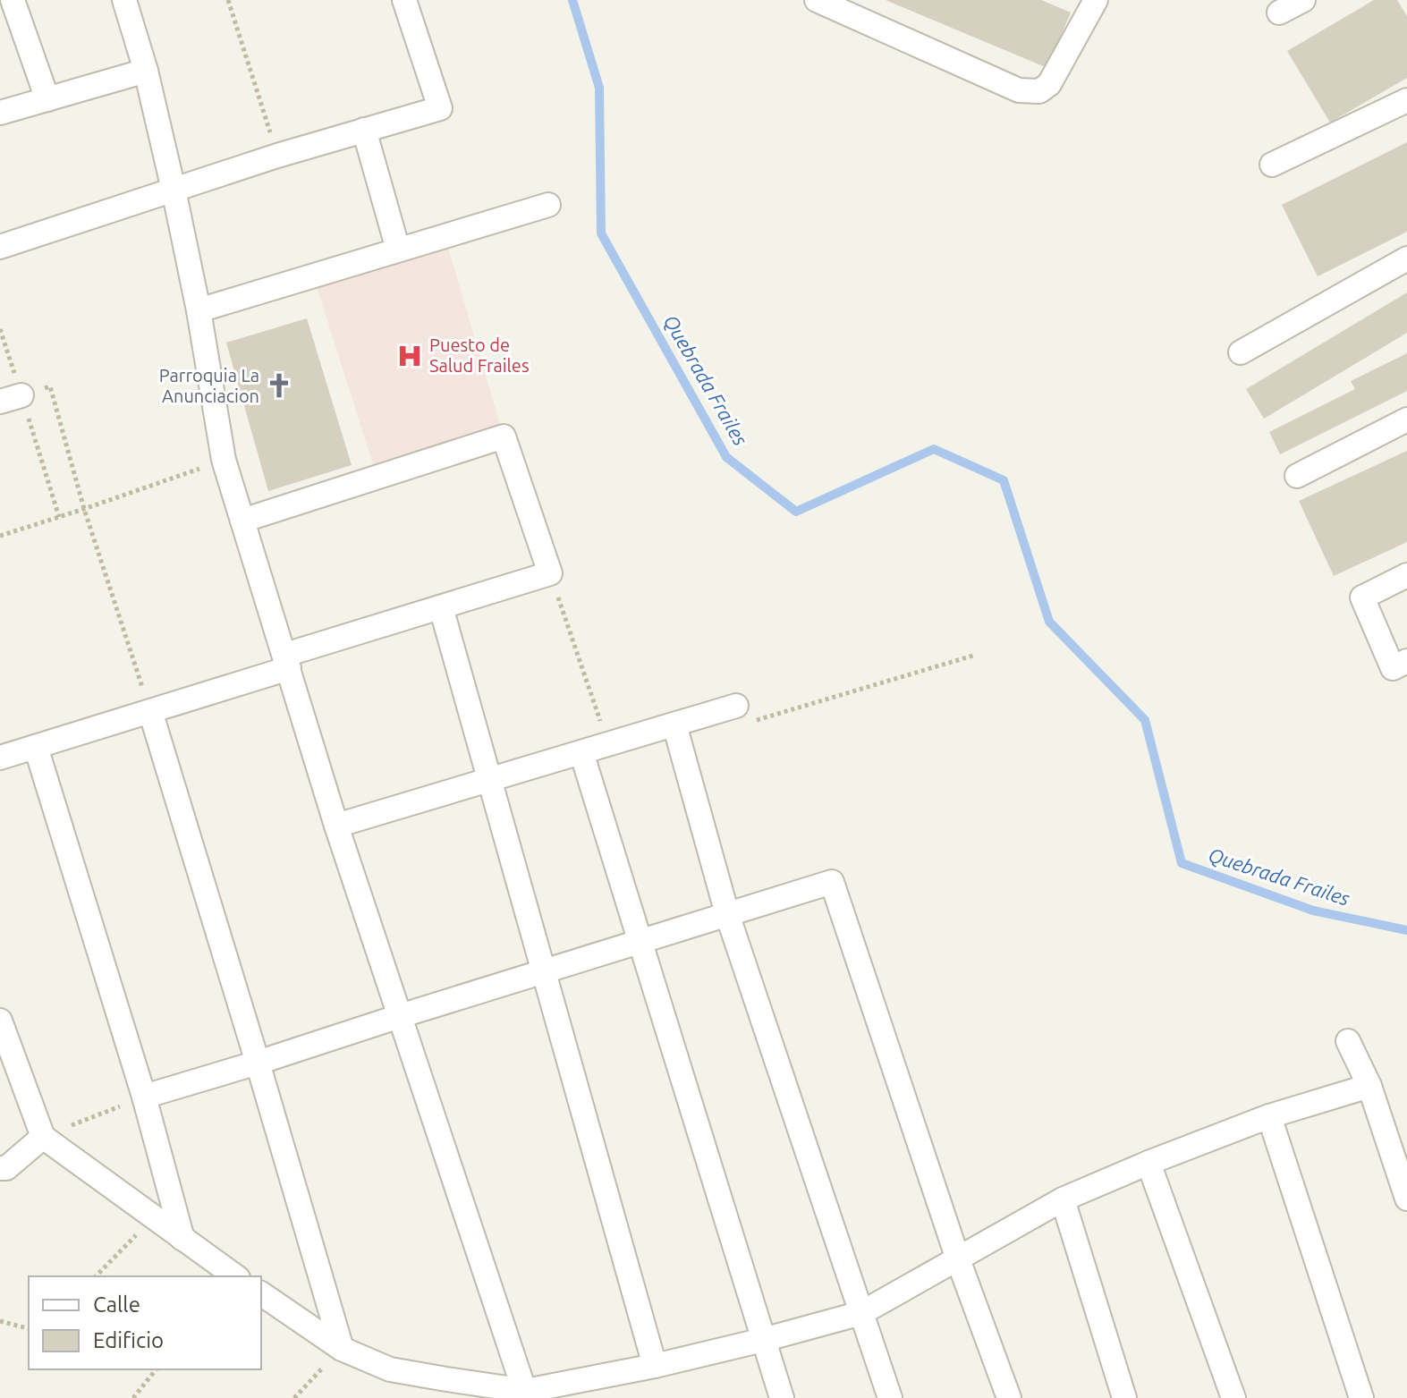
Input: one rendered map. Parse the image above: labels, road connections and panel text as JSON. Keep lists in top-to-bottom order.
{
  "water": ["Quebrada Frailes"],
  "places": {
    "hospital": ["Puesto de Salud Frailes"],
    "church": ["Parroquia La Anunciacion"]
  },
  "legend": ["Calle", "Edificio"]
}
